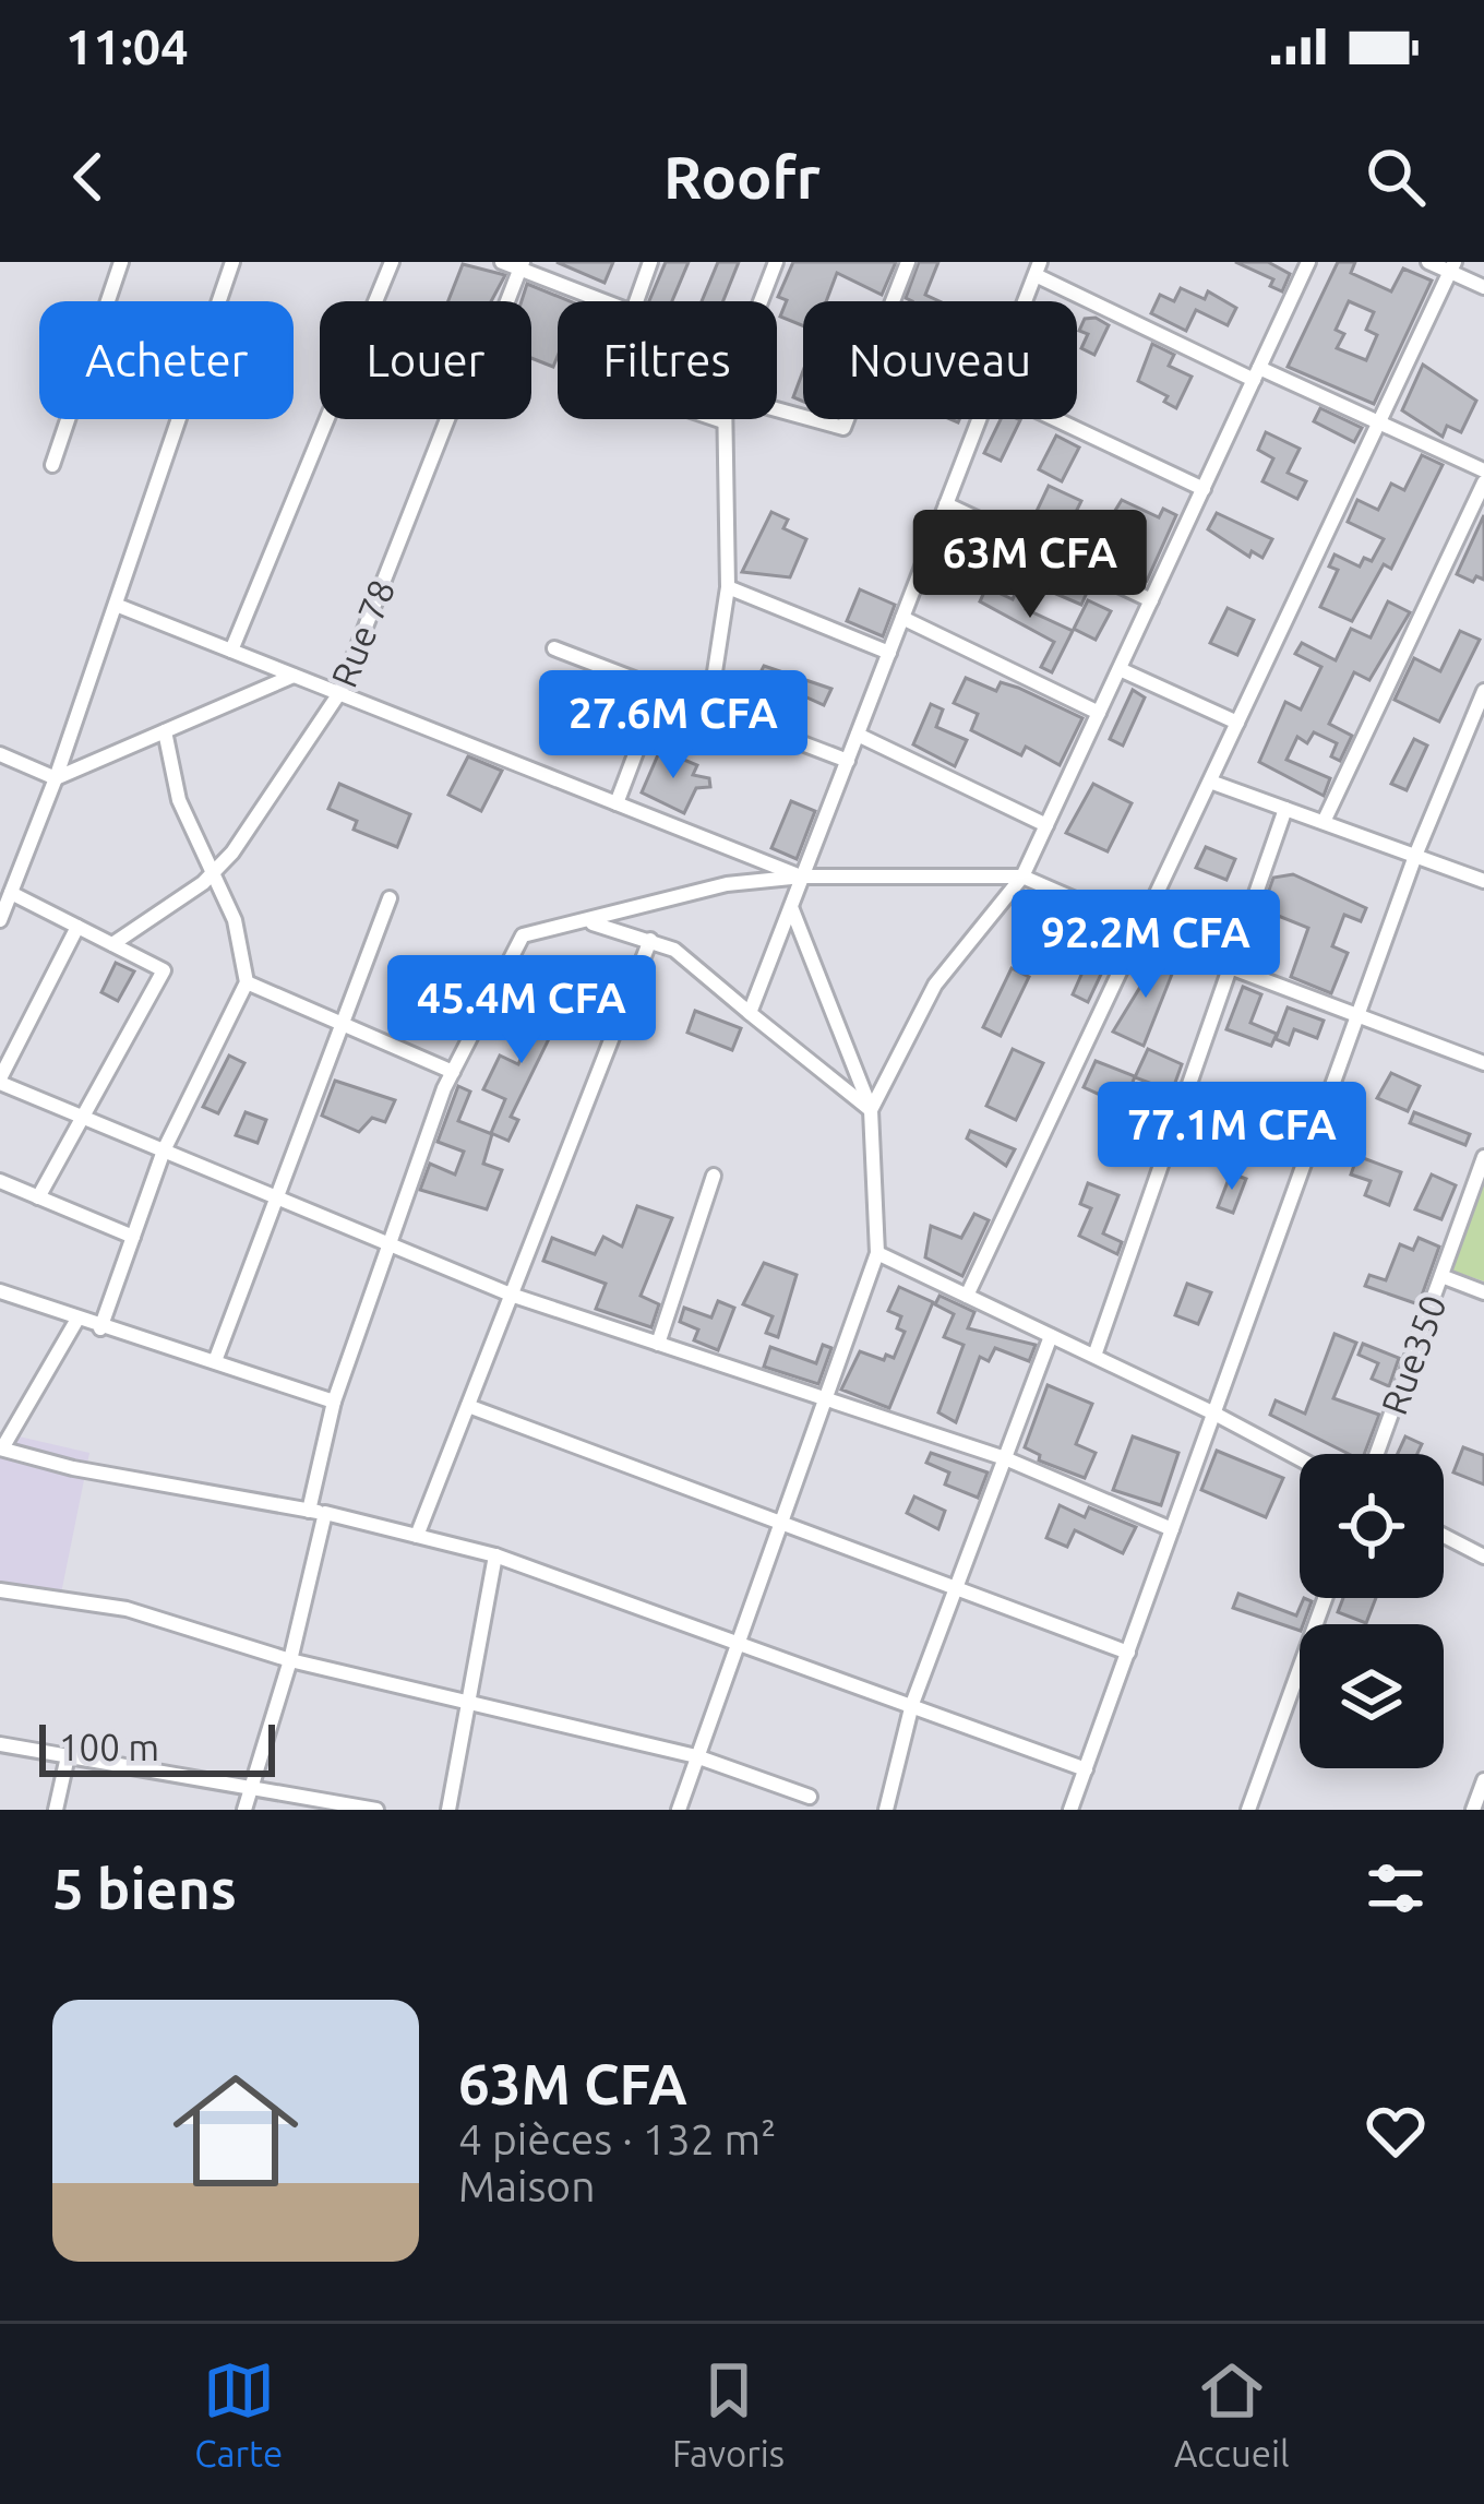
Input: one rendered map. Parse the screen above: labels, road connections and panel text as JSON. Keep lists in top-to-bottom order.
{
  "streets": {
    "street": ["Rue 78", "Rue350"]
  },
  "scale_bar": "100 m",
  "page": {
    "status": "11:04",
    "header": "Roofr",
    "chip": [
      "Acheter",
      "Louer",
      "Filtres",
      "Nouveau"
    ],
    "price": [
      "63M CFA",
      "27.6M CFA",
      "92.2M CFA",
      "45.4M CFA",
      "77.1M CFA"
    ],
    "scale": "100 m",
    "heading": "5 biens",
    "list": [
      {
        "name": "63M CFA",
        "note": "4 pièces · 132 m² · Maison"
      }
    ],
    "tabs": ["Carte", "Favoris", "Accueil"]
  }
}
